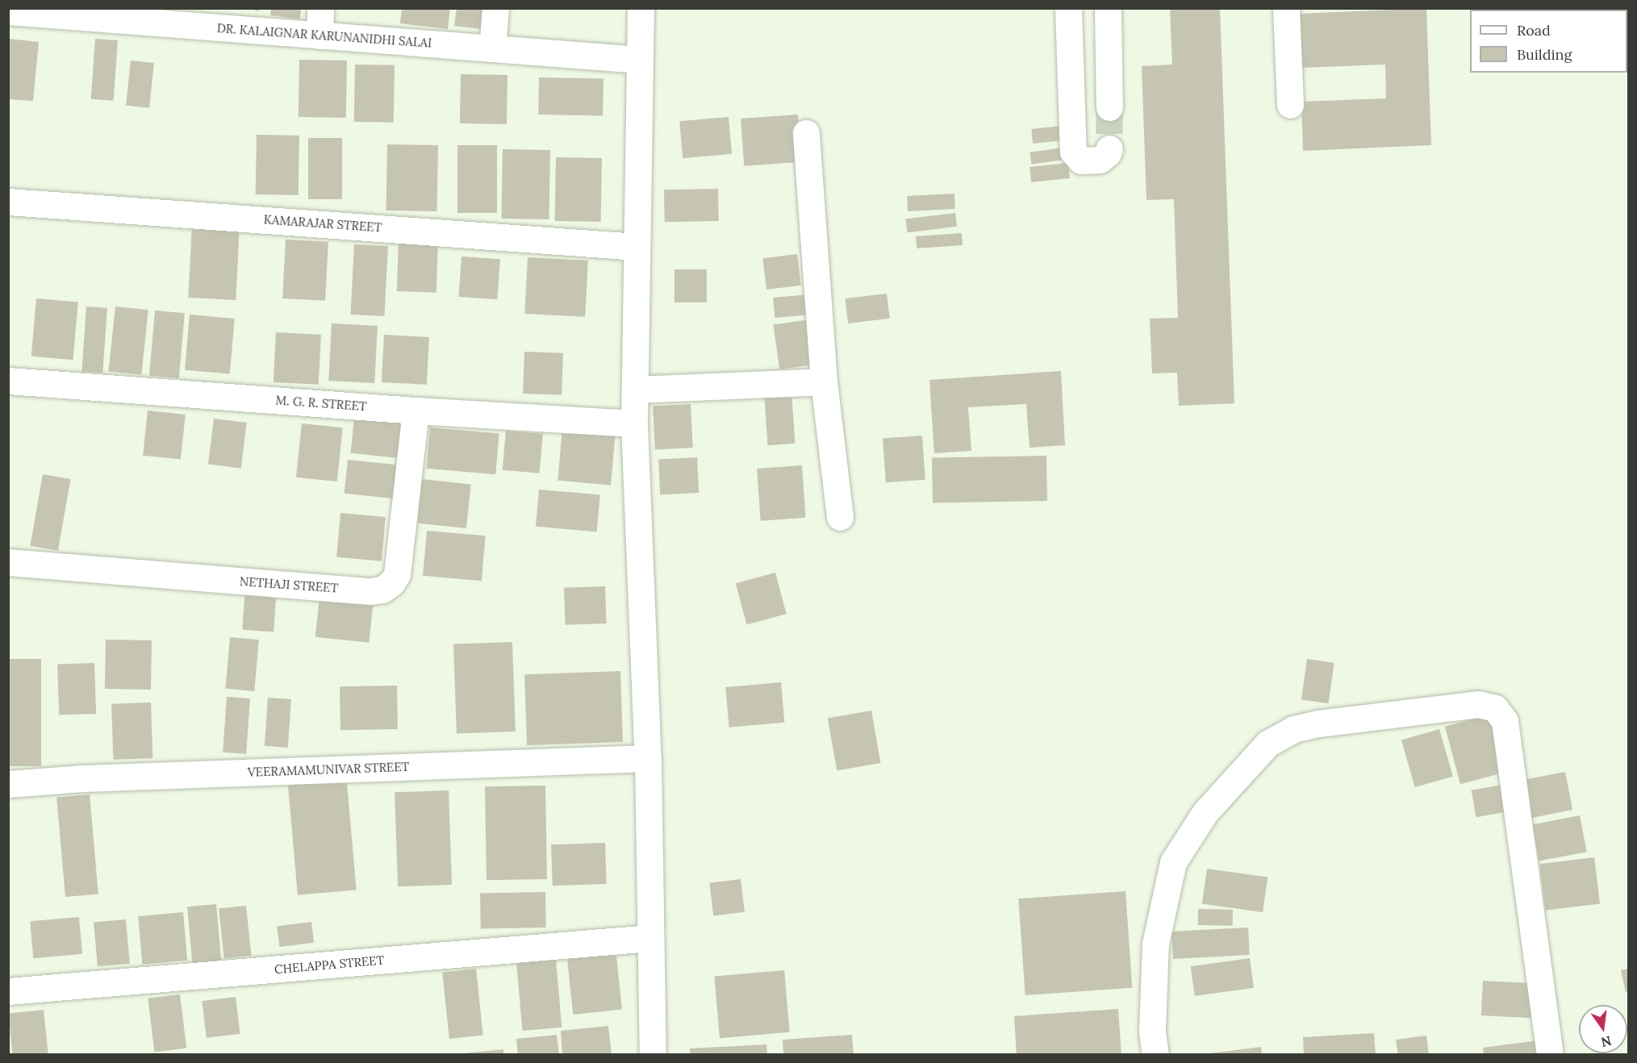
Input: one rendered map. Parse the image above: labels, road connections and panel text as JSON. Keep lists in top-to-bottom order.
{
  "streets": {
    "street": [
      "DR. KALAIGNAR KARUNANIDHI SALAI",
      "KAMARAJAR STREET",
      "M. G. R. STREET",
      "NETHAJI STREET",
      "VEERAMAMUNIVAR STREET",
      "CHELAPPA STREET"
    ]
  },
  "crossings": [
    ["M. G. R. STREET", "NETHAJI STREET"]
  ],
  "legend": ["Road", "Building"],
  "north": "bottom"
}
